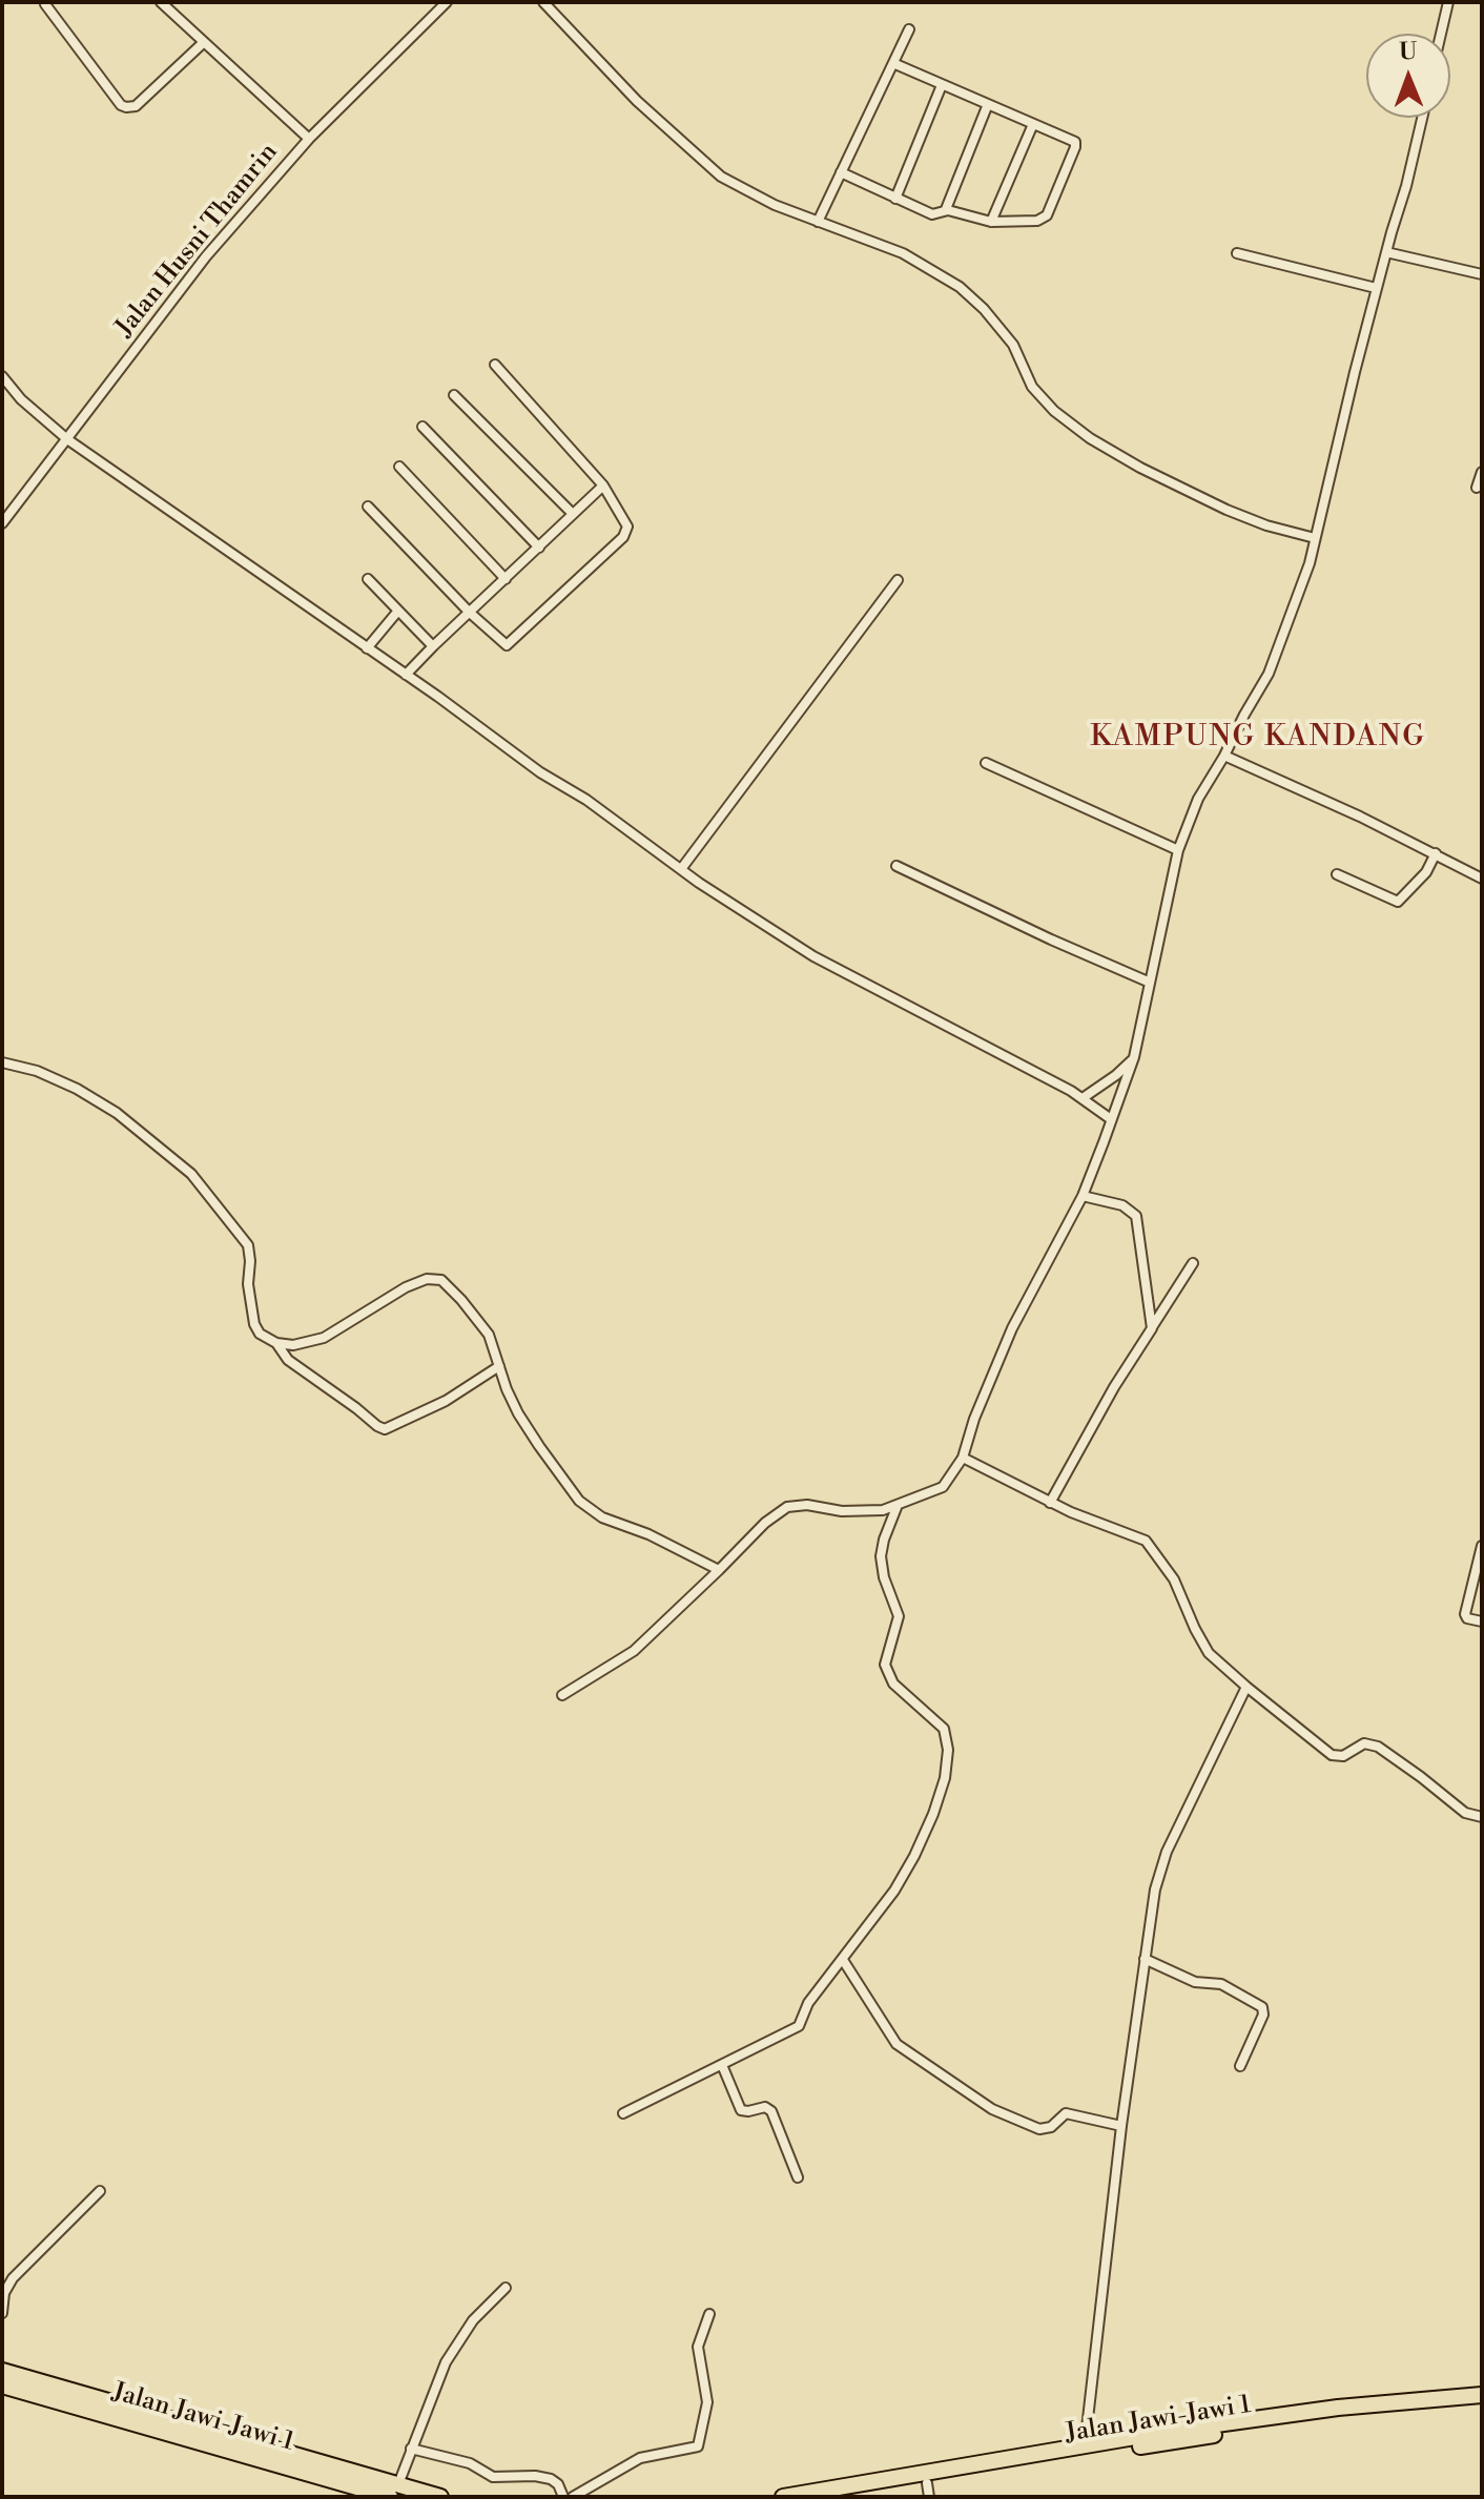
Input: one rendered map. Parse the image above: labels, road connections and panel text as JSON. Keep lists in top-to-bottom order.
{
  "streets": {
    "highway": ["Jalan Jawi-Jawi 1"],
    "street": ["Jalan Husni Thamrin"]
  },
  "districts": ["KAMPUNG KANDANG"],
  "north": "top"
}
